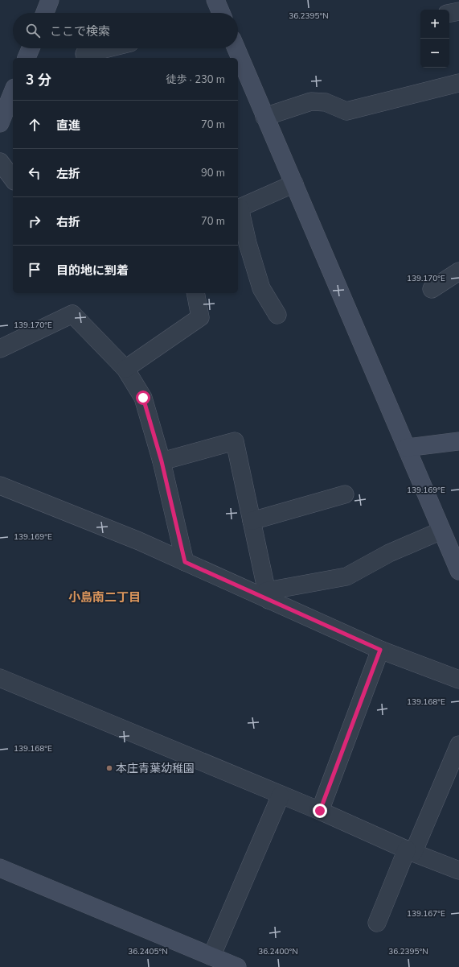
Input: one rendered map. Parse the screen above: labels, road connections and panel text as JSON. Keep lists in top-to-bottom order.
{
  "districts": ["小島南二丁目"],
  "places": ["本庄青葉幼稚園"],
  "page": {
    "map_buttons": ["+", "−"],
    "search": "ここで検索",
    "heading": ["3 分", "徒歩 · 230 m"],
    "list": [
      ["直進", "70 m"],
      ["左折", "90 m"],
      ["右折", "70 m"],
      "目的地に到着"
    ]
  },
  "coordinates": [
    "36.2395°N",
    "139.170°E",
    "139.169°E",
    "139.168°E",
    "139.167°E",
    "36.2405°N",
    "36.2400°N"
  ]
}
